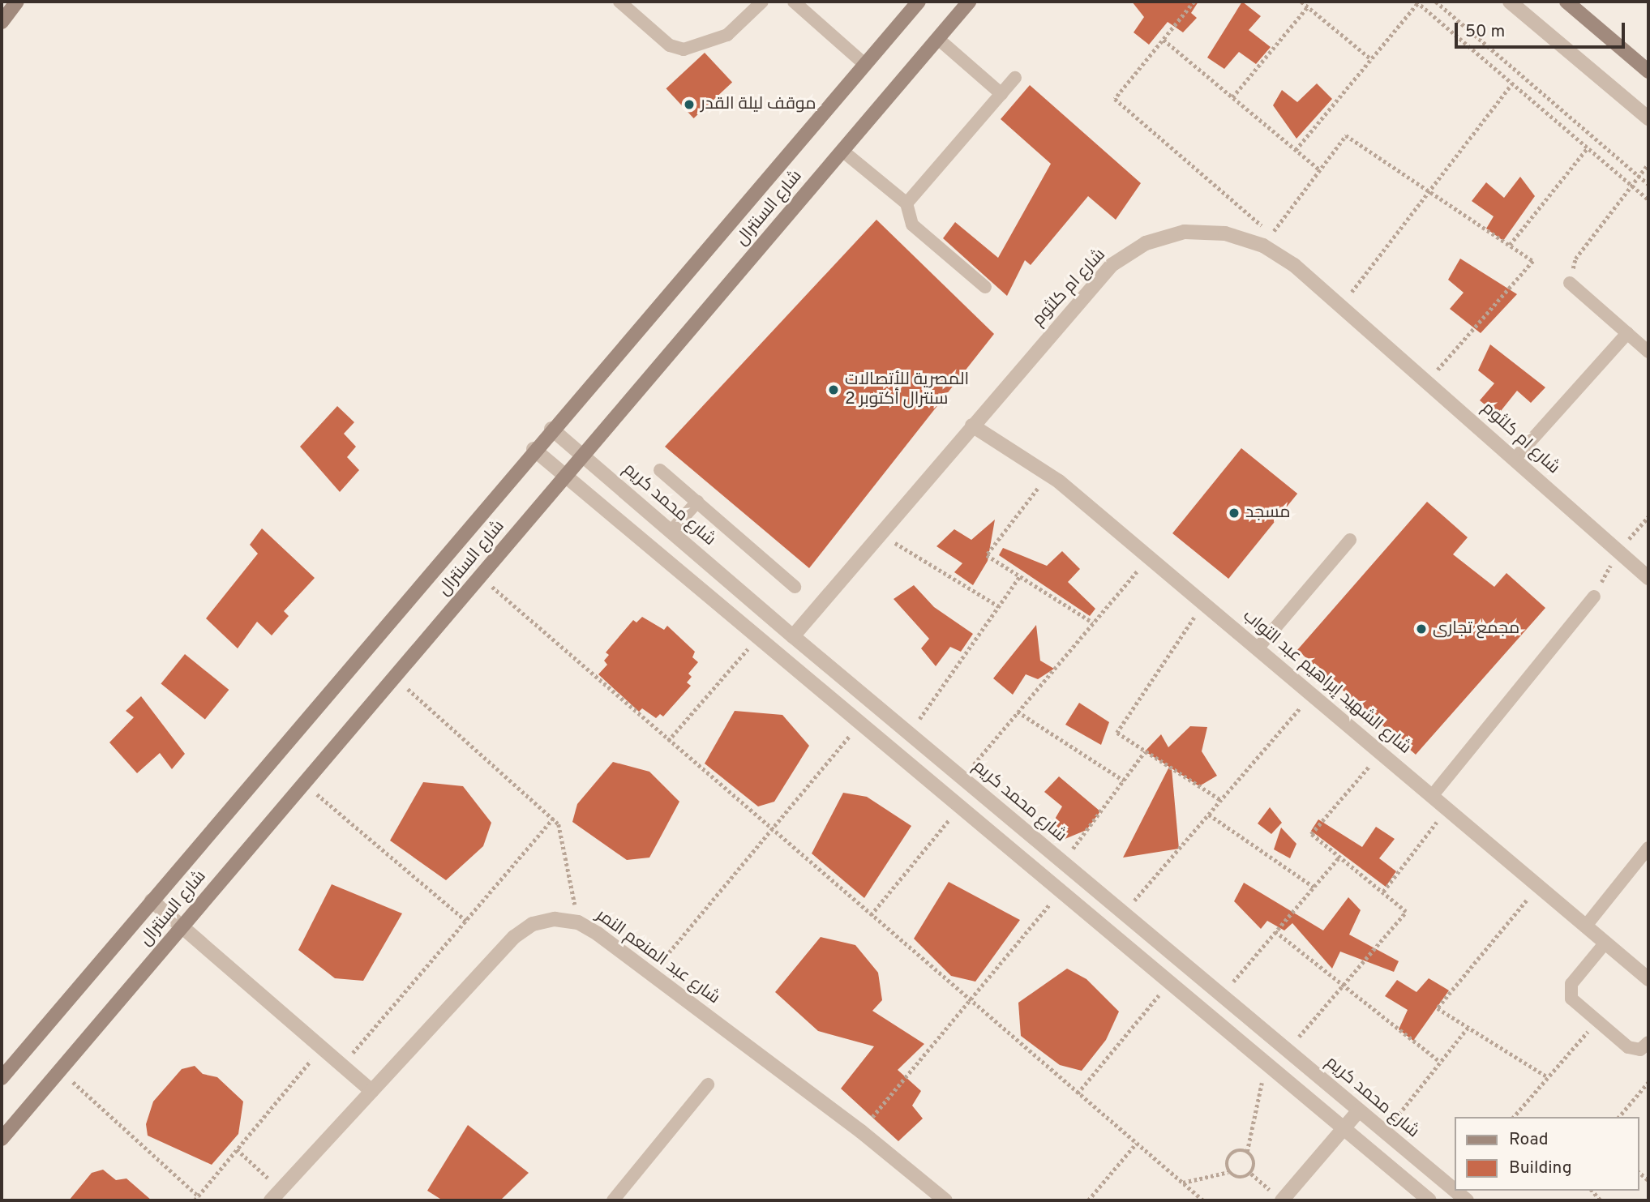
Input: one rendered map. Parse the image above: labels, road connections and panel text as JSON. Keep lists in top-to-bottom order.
{
  "streets": {
    "street": [
      "شارع السنترال",
      "شارع ام كلثوم",
      "شارع محمد كريم",
      "شارع الشهيد إبراهيم عبد التواب",
      "شارع عبد المنعم النمر"
    ]
  },
  "crossings": [
    ["شارع السنترال", "شارع محمد كريم"],
    ["شارع ام كلثوم", "شارع محمد كريم"],
    ["شارع ام كلثوم", "شارع الشهيد إبراهيم عبد التواب"]
  ],
  "places": [
    "موقف ليلة القدر",
    "المصرية للأتصالات سنترال أكتوبر 2",
    "مسجد",
    "مجمع تجارى"
  ],
  "legend": ["Road", "Building"],
  "scale_bar": "50 m"
}
